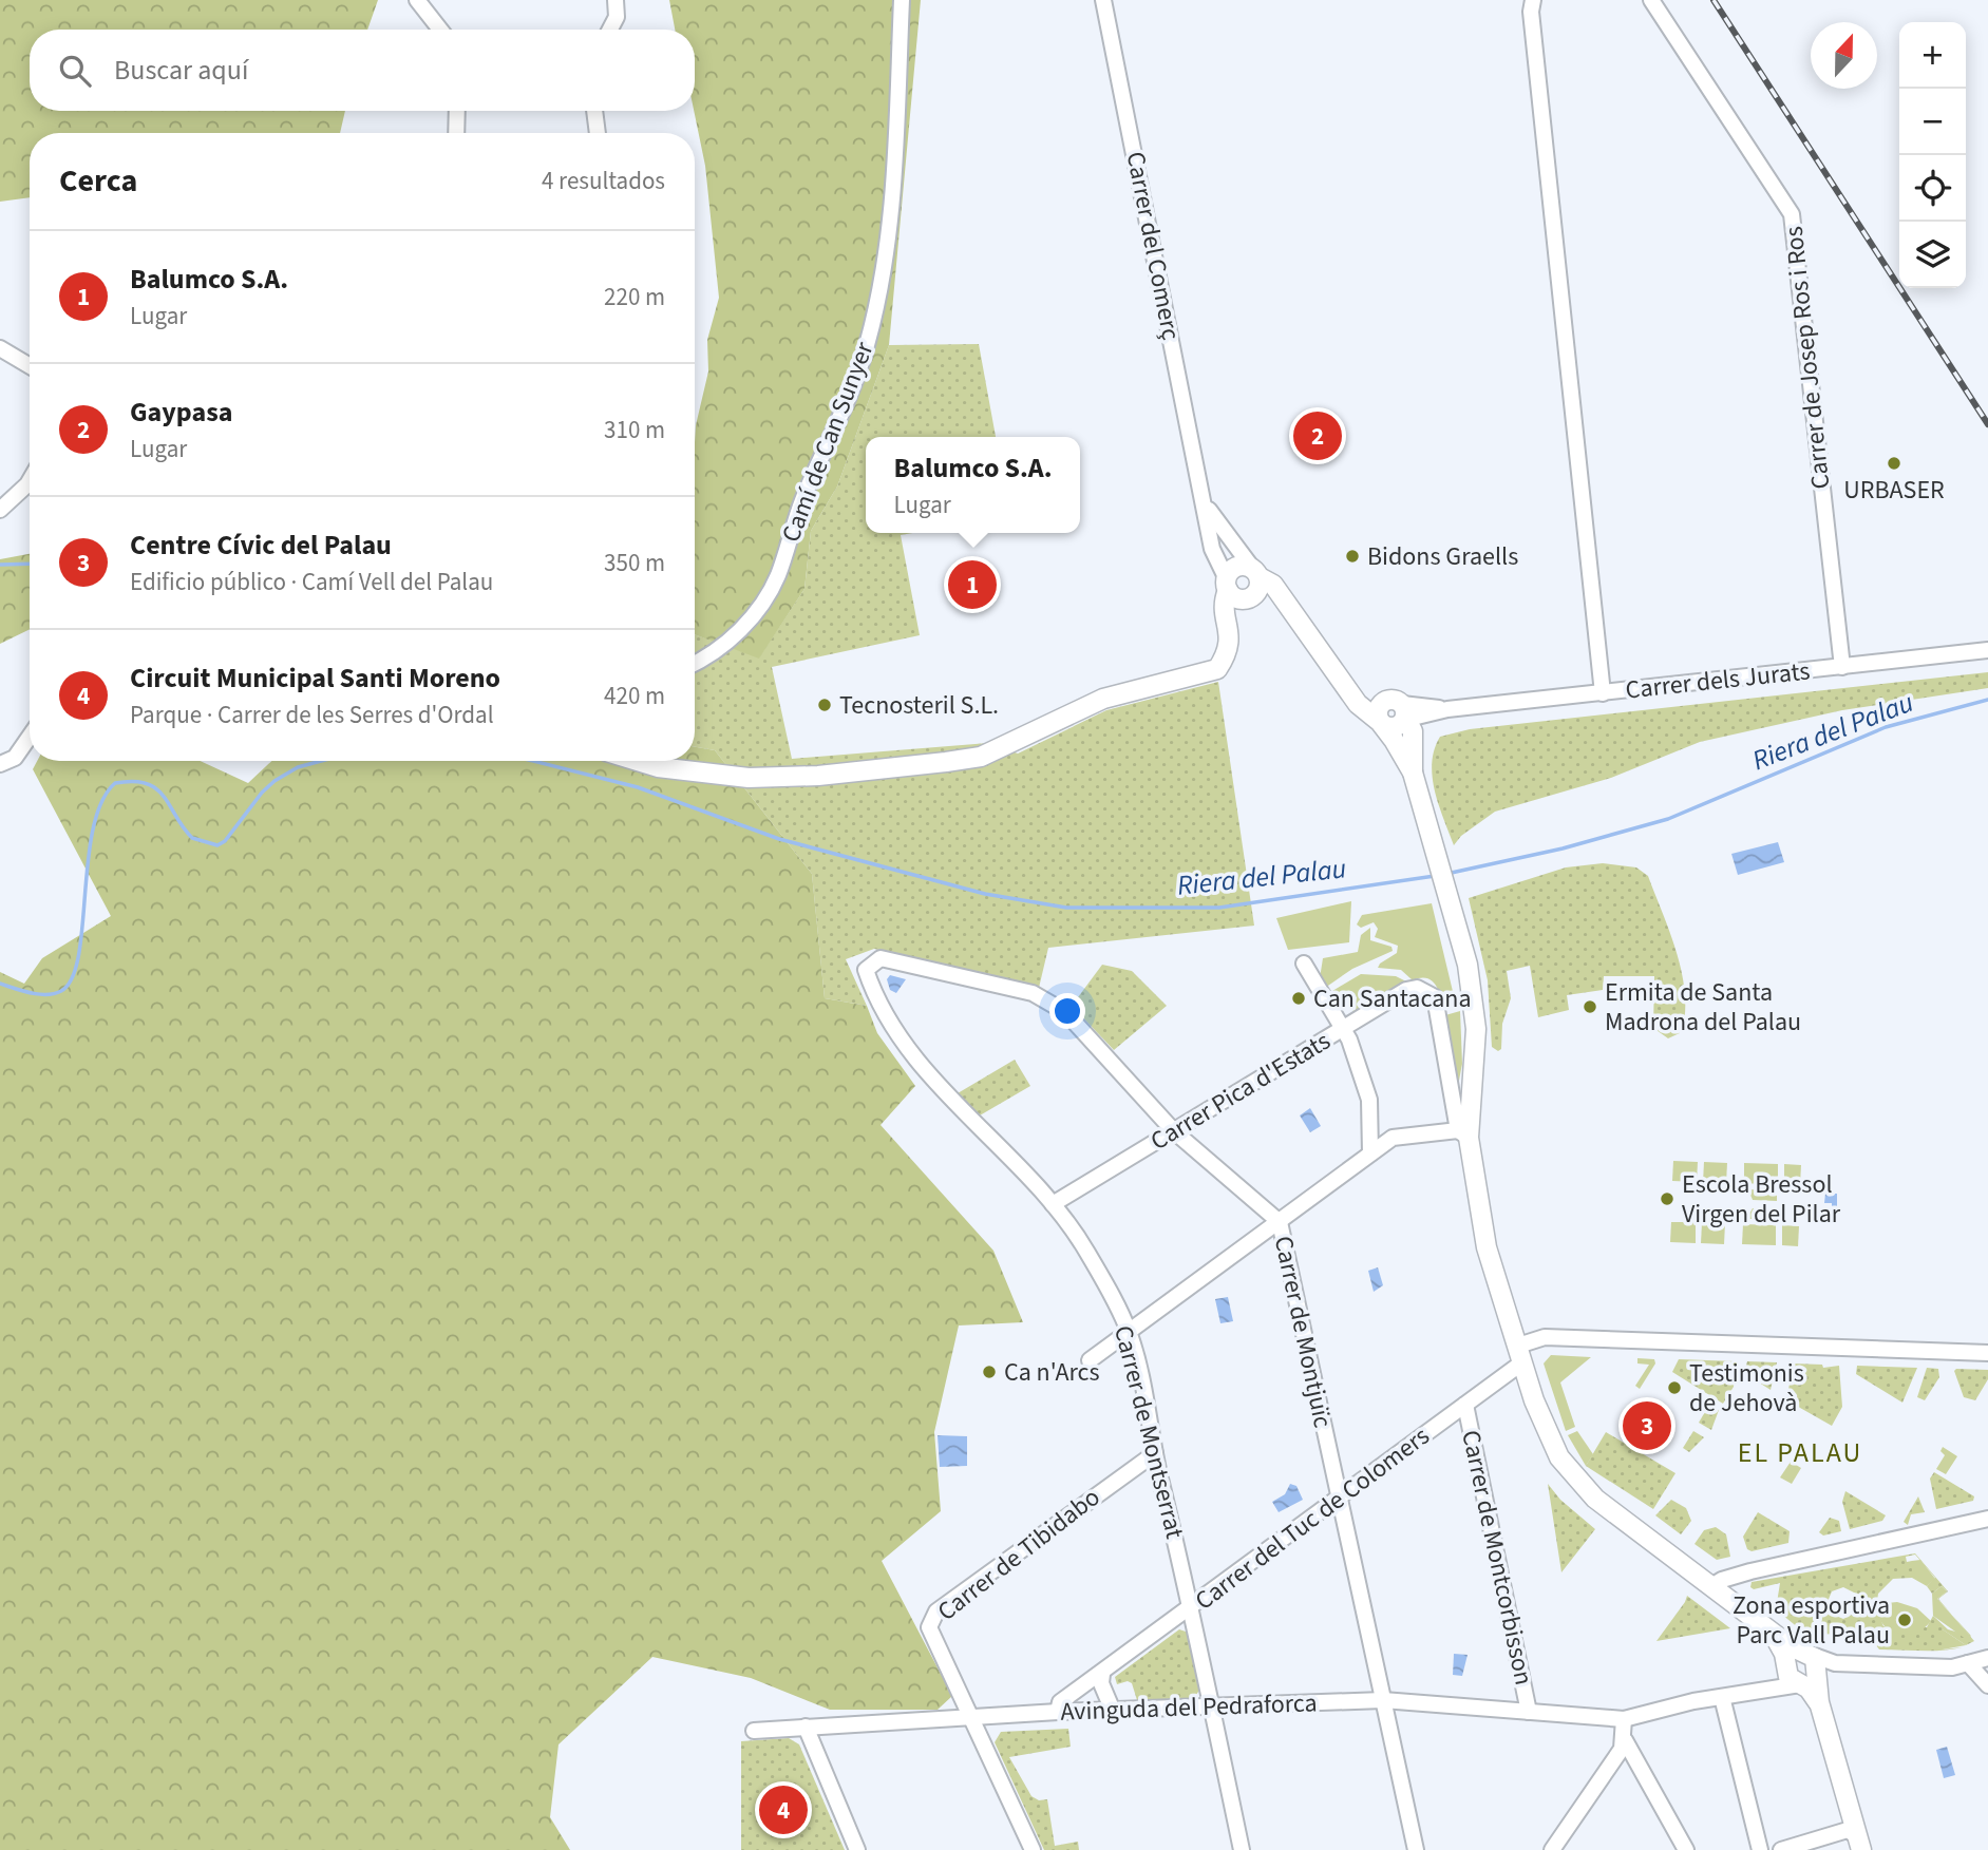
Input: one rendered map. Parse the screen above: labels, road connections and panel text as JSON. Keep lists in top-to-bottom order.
{
  "streets": {
    "street": [
      "Carrer del Comerç",
      "Carrer de Josep Ros i Ros",
      "Camí de Can Sunyer",
      "Carrer dels Jurats",
      "Carrer Pica d'Estats",
      "Carrer de Montjuïc",
      "Carrer de Montserrat",
      "Carrer del Tuc de Colomers",
      "Carrer de Tibidabo",
      "Carrer de Montcorbisson",
      "Avinguda del Pedraforca"
    ]
  },
  "crossings": [
    ["Carrer del Comerç", "Carrer dels Jurats"],
    ["Carrer de Josep Ros i Ros", "Carrer dels Jurats"],
    ["Carrer Pica d'Estats", "Carrer de Montjuïc"],
    ["Carrer Pica d'Estats", "Carrer de Montserrat"],
    ["Carrer de Montjuïc", "Carrer de Montserrat"],
    ["Carrer de Montjuïc", "Carrer del Tuc de Colomers"],
    ["Carrer de Montjuïc", "Avinguda del Pedraforca"],
    ["Carrer de Montserrat", "Carrer del Tuc de Colomers"],
    ["Carrer de Montserrat", "Carrer de Tibidabo"],
    ["Carrer de Montserrat", "Avinguda del Pedraforca"],
    ["Carrer del Tuc de Colomers", "Carrer de Montcorbisson"],
    ["Carrer del Tuc de Colomers", "Avinguda del Pedraforca"],
    ["Carrer de Tibidabo", "Avinguda del Pedraforca"],
    ["Carrer de Montcorbisson", "Avinguda del Pedraforca"]
  ],
  "districts": ["EL PALAU"],
  "water": ["Riera del Palau"],
  "places": [
    "URBASER",
    "Bidons Graells",
    "Tecnosteril S.L.",
    "Can Santacana",
    "Ermita de Santa Madrona del Palau",
    "Escola Bressol Virgen del Pilar",
    "Ca n'Arcs",
    "Testimonis de Jehovà",
    "Zona esportiva Parc Vall Palau"
  ],
  "north": "top",
  "page": {
    "map_buttons": ["+", "−"],
    "search": "Buscar aquí",
    "heading": ["Cerca", "4 resultados"],
    "list": [
      {
        "mark": "1",
        "name": "Balumco S.A.",
        "note": "Lugar",
        "value": "220 m"
      },
      {
        "mark": "2",
        "name": "Gaypasa",
        "note": "Lugar",
        "value": "310 m"
      },
      {
        "mark": "3",
        "name": "Centre Cívic del Palau",
        "note": "Edificio público · Camí Vell del Palau",
        "value": "350 m"
      },
      {
        "mark": "4",
        "name": "Circuit Municipal Santi Moreno",
        "note": "Parque · Carrer de les Serres d'Ordal",
        "value": "420 m"
      }
    ],
    "pins": [
      "2",
      "1",
      "3",
      "4"
    ],
    "popup": ["Balumco S.A.", "Lugar"]
  }
}
